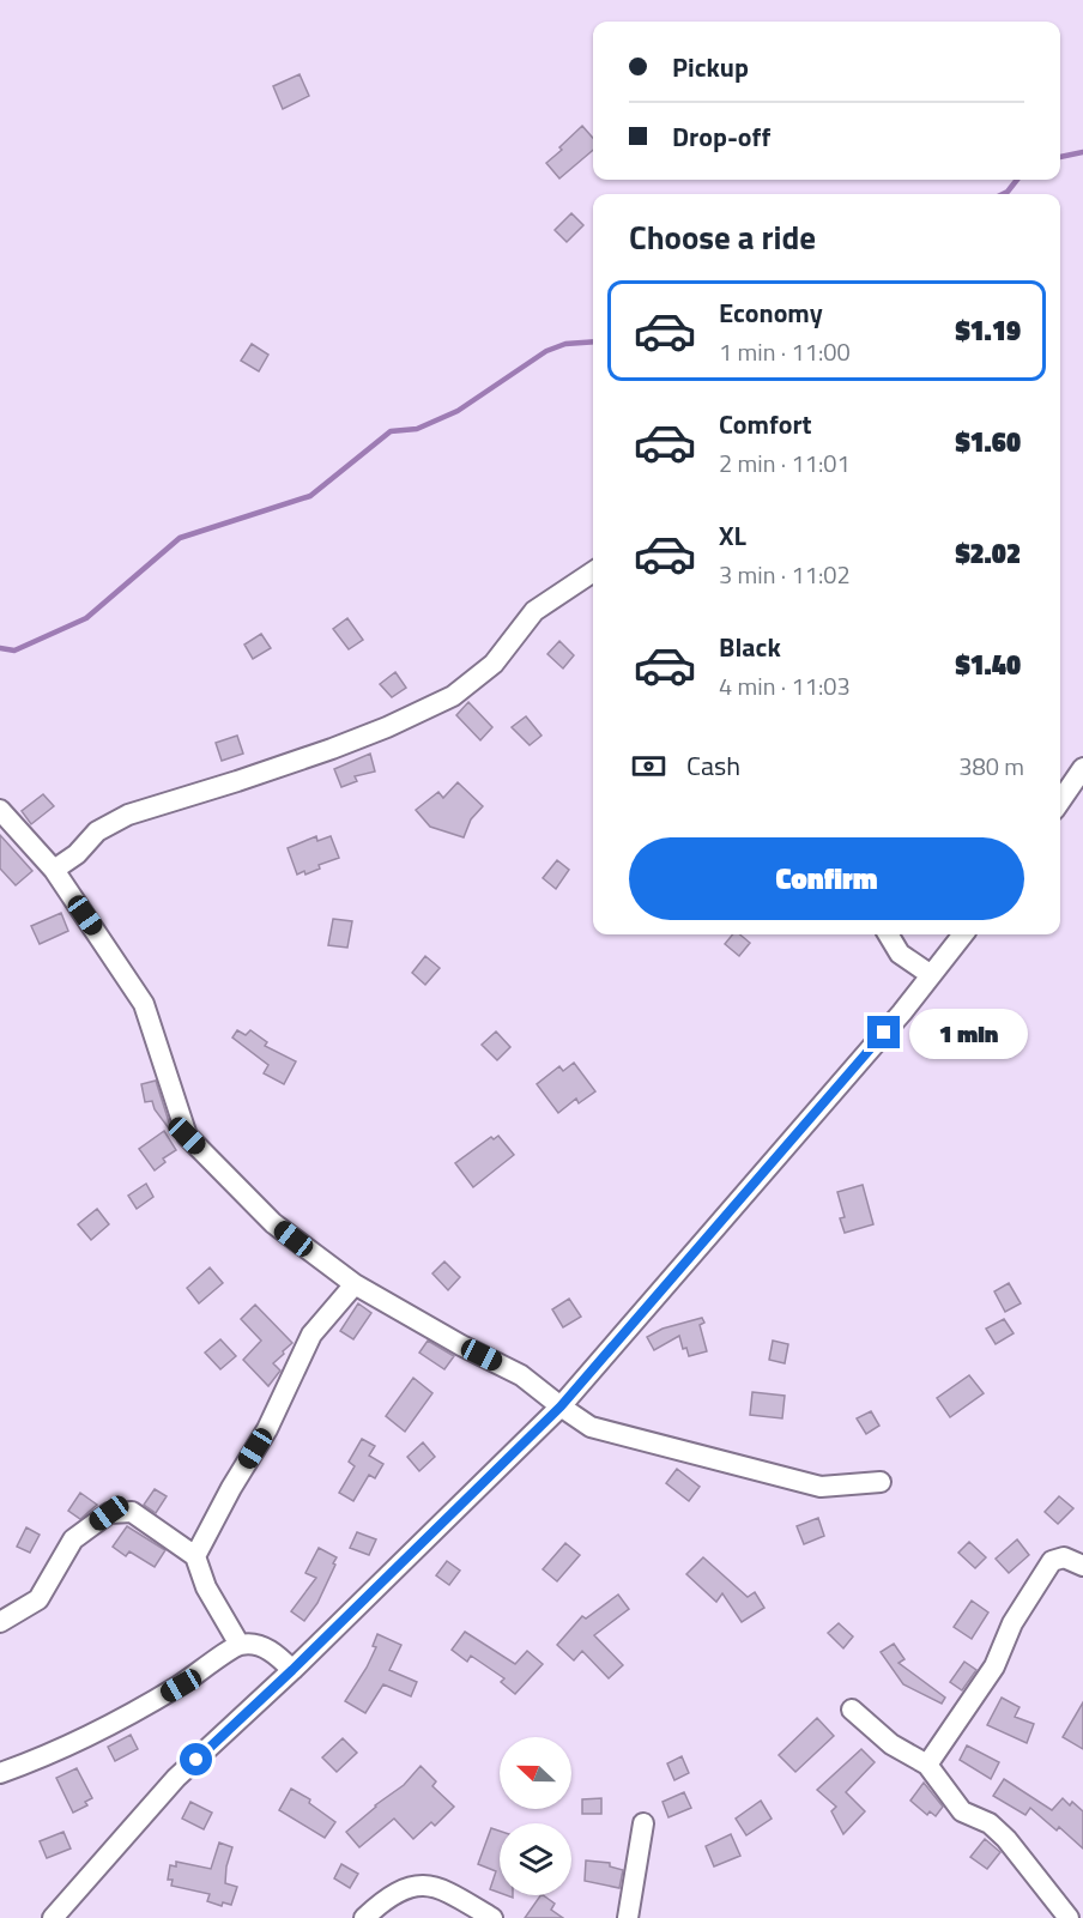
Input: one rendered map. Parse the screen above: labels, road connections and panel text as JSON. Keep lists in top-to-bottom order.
{
  "north": "left",
  "page": {
    "banner": ["Pickup", "Drop-off"],
    "heading": "Choose a ride",
    "list": [
      {
        "name": "Economy",
        "note": "1 min · 11:00",
        "value": "$1.19"
      },
      {
        "name": "Comfort",
        "note": "2 min · 11:01",
        "value": "$1.60"
      },
      {
        "name": "XL",
        "note": "3 min · 11:02",
        "value": "$2.02"
      },
      {
        "name": "Black",
        "note": "4 min · 11:03",
        "value": "$1.40"
      }
    ],
    "pay": ["Cash", "380 m"],
    "buttons": "Confirm",
    "bubble": "1 min"
  }
}
